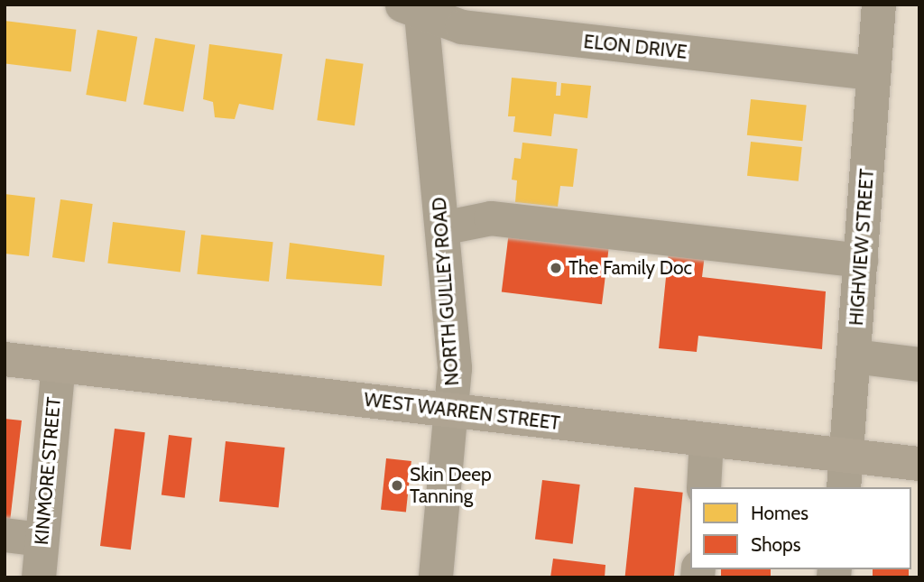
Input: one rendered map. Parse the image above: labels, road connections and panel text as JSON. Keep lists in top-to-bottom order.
{
  "streets": {
    "main road": ["WEST WARREN STREET"],
    "street": [
      "ELON DRIVE",
      "HIGHVIEW STREET",
      "NORTH GULLEY ROAD",
      "KINMORE STREET"
    ]
  },
  "crossings": [
    ["ELON DRIVE", "HIGHVIEW STREET"],
    ["ELON DRIVE", "NORTH GULLEY ROAD"],
    ["HIGHVIEW STREET", "WEST WARREN STREET"],
    ["NORTH GULLEY ROAD", "WEST WARREN STREET"],
    ["WEST WARREN STREET", "KINMORE STREET"]
  ],
  "places": ["The Family Doc", "Skin Deep Tanning"],
  "legend": ["Homes", "Shops"]
}
